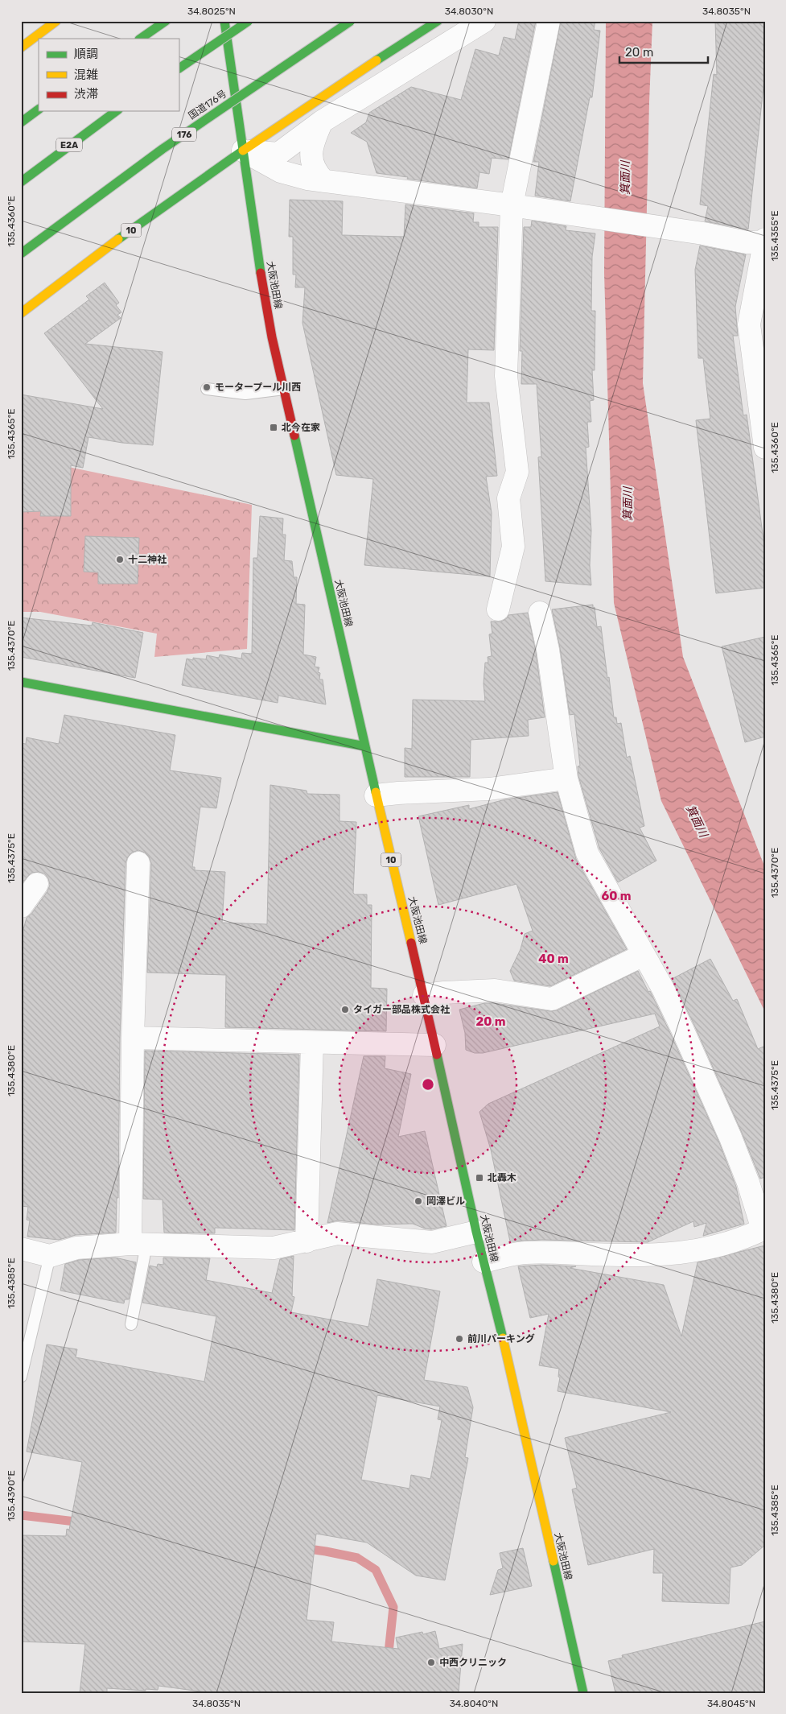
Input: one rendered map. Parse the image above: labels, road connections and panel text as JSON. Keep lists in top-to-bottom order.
{
  "streets": {
    "main road": [
      "国道176号",
      "176",
      "E2A",
      "10",
      "大阪池田線"
    ]
  },
  "crossings": [
    ["10", "大阪池田線"]
  ],
  "water": ["箕面川"],
  "places": {
    "other": [
      "モータープール川西",
      "十二神社",
      "タイガー部品株式会社",
      "岡澤ビル",
      "前川パーキング",
      "中西クリニック"
    ],
    "transit": ["北今在家", "北轟木"]
  },
  "legend": ["順調", "混雑", "渋滞"],
  "scale_bar": "20 m",
  "coordinates": [
    "34.8025°N",
    "34.8030°N",
    "34.8035°N",
    "135.4360°E",
    "135.4355°E",
    "135.4365°E",
    "135.4370°E",
    "135.4375°E",
    "135.4380°E",
    "135.4385°E",
    "135.4390°E",
    "34.8040°N",
    "34.8045°N"
  ],
  "rings": ["60 m", "40 m", "20 m"]
}
